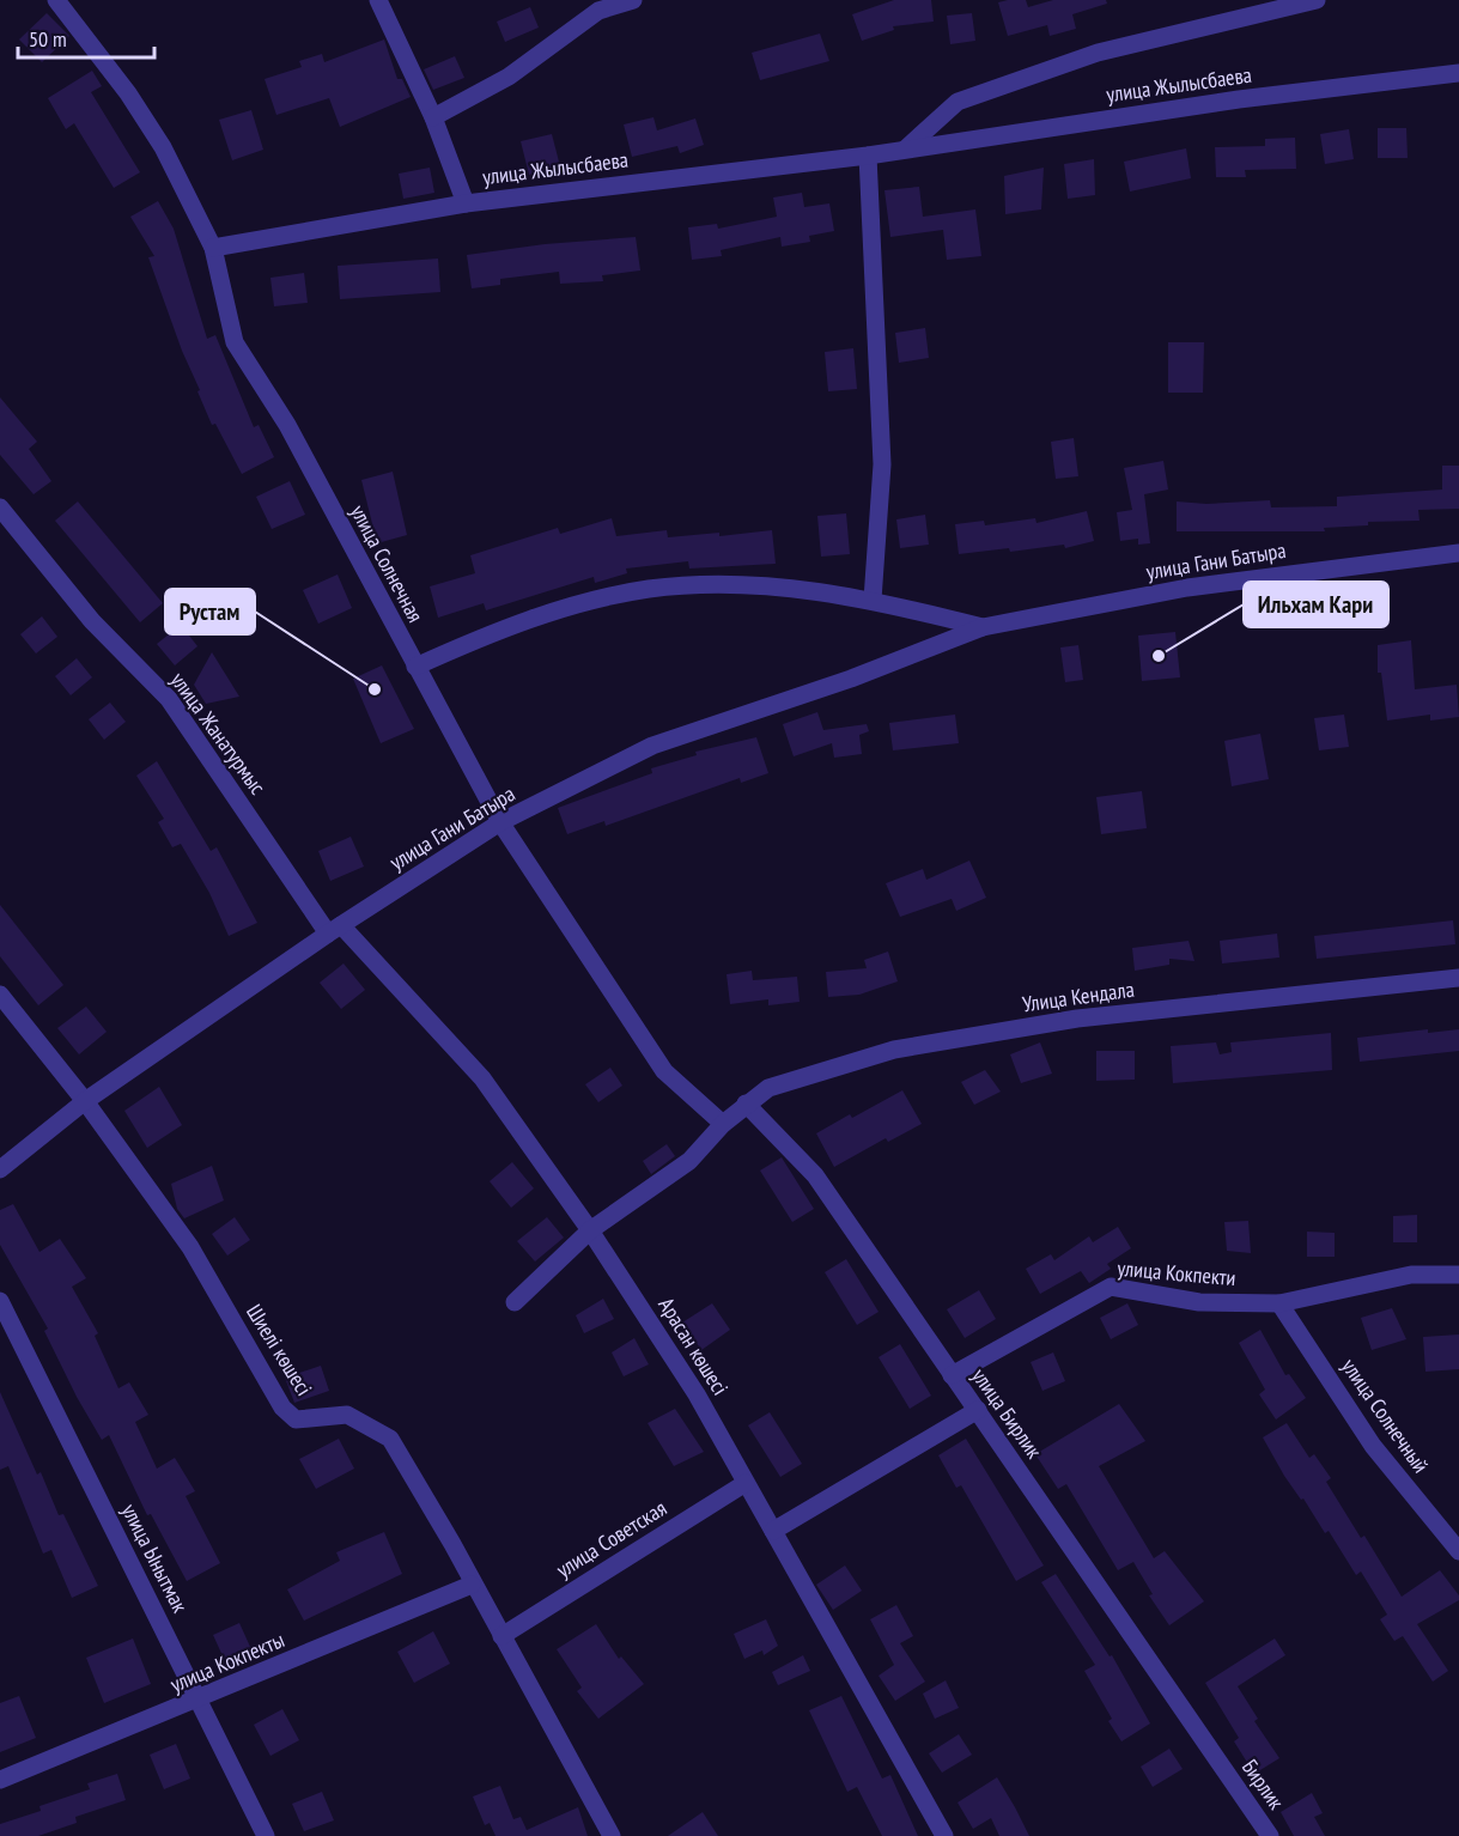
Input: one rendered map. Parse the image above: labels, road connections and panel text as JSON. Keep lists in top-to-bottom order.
{
  "streets": {
    "street": [
      "улица Жылысбаева",
      "улица Гани Батыра",
      "улица Солнечная",
      "улица Жанатурмыс",
      "Улица Кендала",
      "улица Кокпекти",
      "Арасан көшесі",
      "Шиелі көшесі",
      "улица Бирлик",
      "улица Солнечный",
      "улица Советская",
      "улица Ынытмак",
      "улица Кокпекты",
      "Бирлик"
    ]
  },
  "crossings": [
    ["улица Жылысбаева", "улица Солнечная"],
    ["улица Гани Батыра", "улица Солнечная"],
    ["улица Гани Батыра", "улица Жанатурмыс"],
    ["улица Гани Батыра", "Арасан көшесі"],
    ["улица Гани Батыра", "Шиелі көшесі"],
    ["улица Солнечная", "Улица Кендала"],
    ["улица Жанатурмыс", "Арасан көшесі"],
    ["Улица Кендала", "Арасан көшесі"],
    ["Улица Кендала", "улица Бирлик"],
    ["улица Кокпекти", "улица Бирлик"],
    ["улица Кокпекти", "улица Солнечный"],
    ["Арасан көшесі", "улица Советская"],
    ["Шиелі көшесі", "улица Советская"],
    ["Шиелі көшесі", "улица Кокпекты"],
    ["улица Бирлик", "Бирлик"],
    ["улица Ынытмак", "улица Кокпекты"]
  ],
  "places": ["Ильхам Кари", "Рустам"],
  "scale_bar": "50 m"
}
